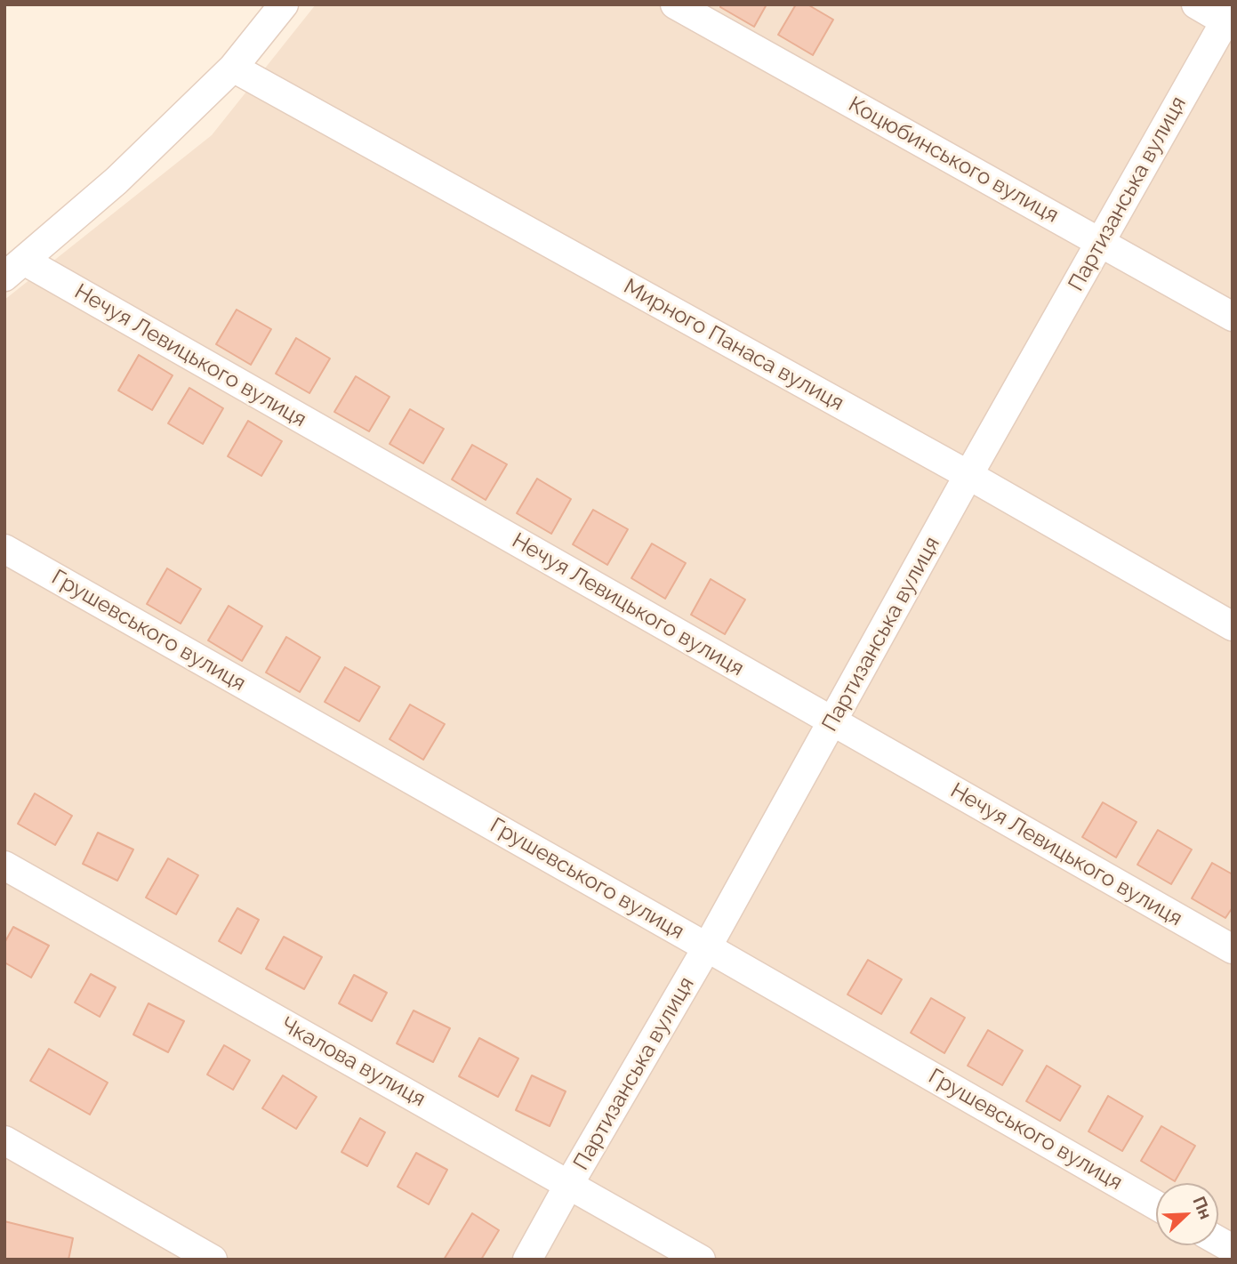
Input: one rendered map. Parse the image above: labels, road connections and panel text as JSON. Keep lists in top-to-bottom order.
{
  "streets": {
    "street": [
      "Коцюбинського вулиця",
      "Партизанська вулиця",
      "Мирного Панаса вулиця",
      "Нечуя Левицького вулиця",
      "Грушевського вулиця",
      "Чкалова вулиця"
    ]
  },
  "crossings": [
    ["Коцюбинського вулиця", "Партизанська вулиця"],
    ["Партизанська вулиця", "Мирного Панаса вулиця"],
    ["Партизанська вулиця", "Нечуя Левицького вулиця"],
    ["Партизанська вулиця", "Грушевського вулиця"],
    ["Партизанська вулиця", "Чкалова вулиця"]
  ],
  "north": "top right"
}
